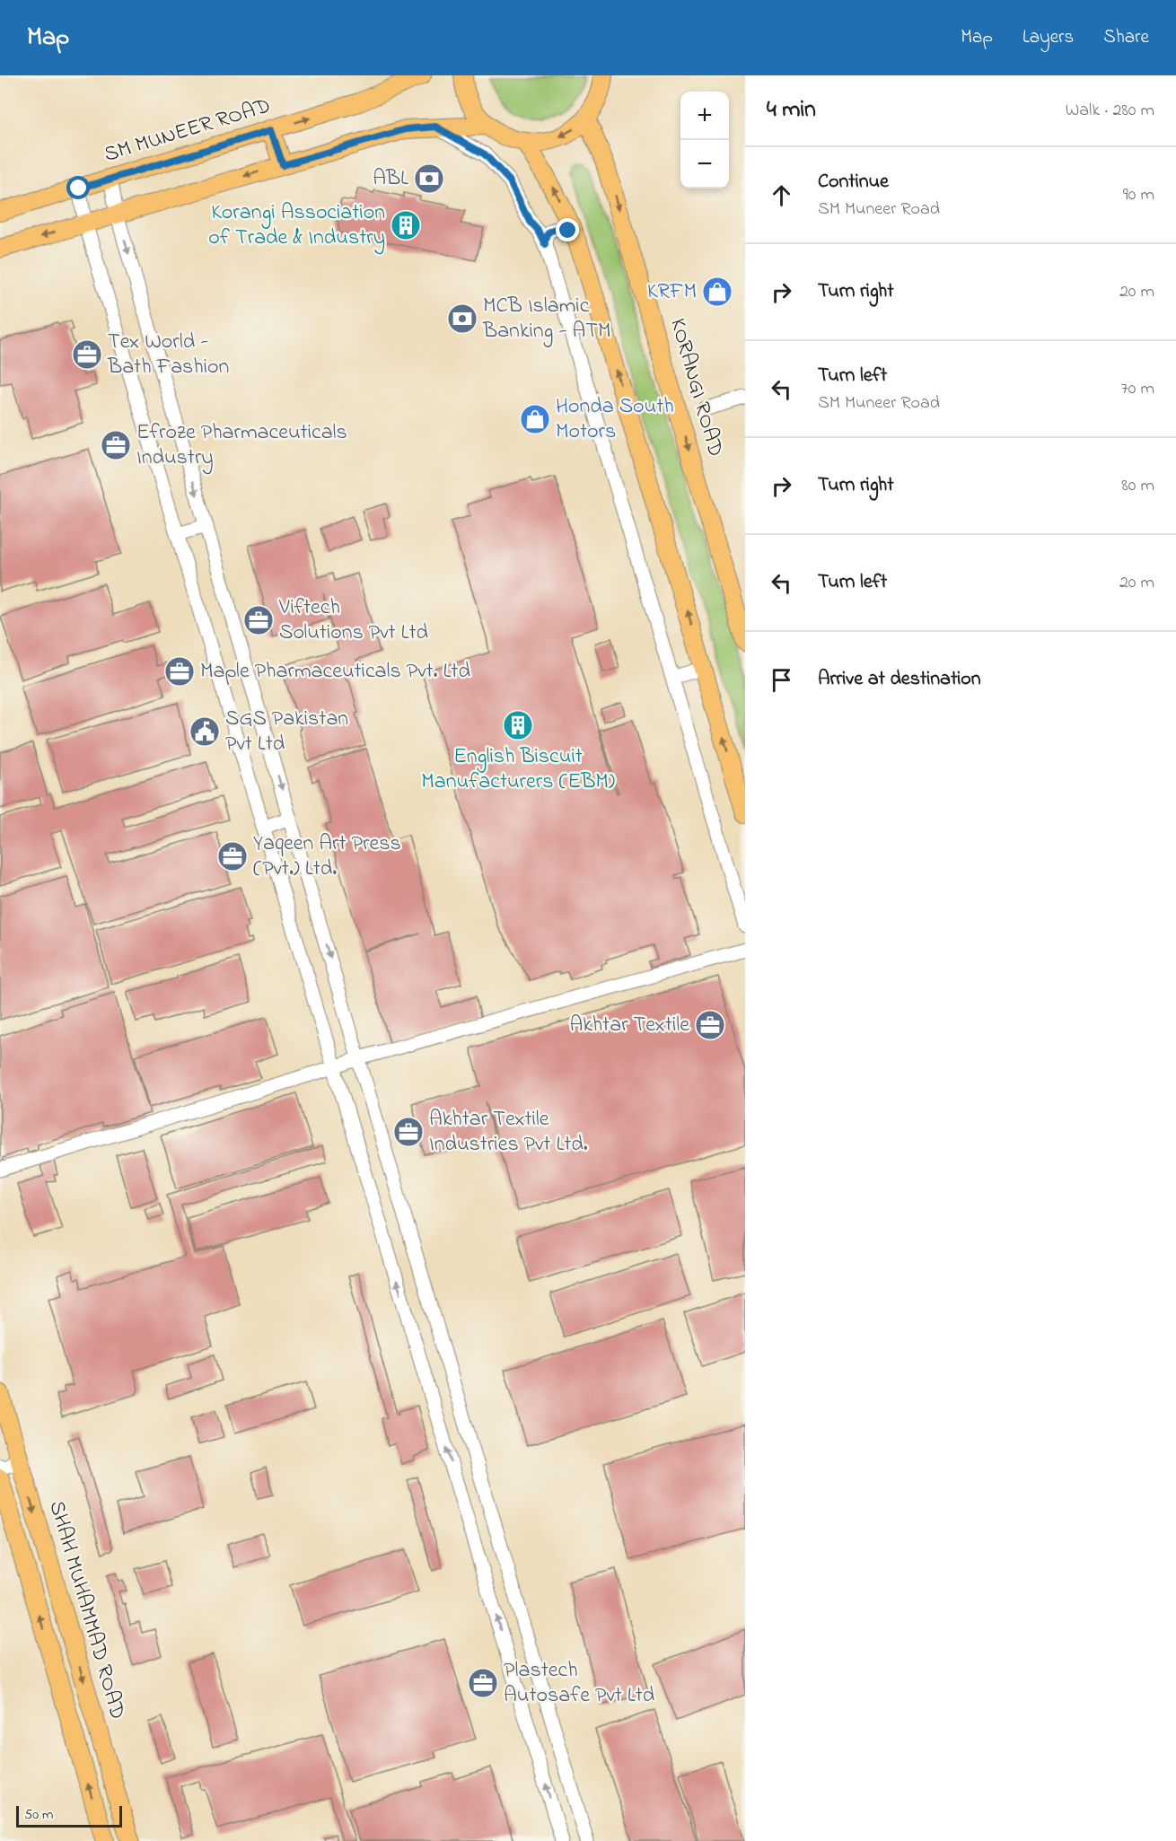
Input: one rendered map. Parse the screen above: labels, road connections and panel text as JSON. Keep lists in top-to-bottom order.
{
  "streets": {
    "main road": ["SM MUNEER ROAD", "KORANGI ROAD", "SHAH MUHAMMAD ROAD"]
  },
  "places": {
    "bank": ["ABL", "MCB Islamic Banking - ATM"],
    "building": ["Korangi Association of Trade & Industry", "English Biscuit Manufacturers (EBM)"],
    "shop": ["KRFM", "Honda South Motors"],
    "office": [
      "Tex World - Bath Fashion",
      "Efroze Pharmaceuticals Industry",
      "Viftech Solutions Pvt Ltd",
      "Maple Pharmaceuticals Pvt. Ltd",
      "Yaqeen Art Press (Pvt.) Ltd.",
      "Akhtar Textile",
      "Akhtar Textile Industries Pvt Ltd.",
      "Plastech Autosafe Pvt Ltd"
    ],
    "public building": ["SGS Pakistan Pvt Ltd"]
  },
  "scale_bar": "50 m",
  "page": {
    "header": "Map",
    "nav": ["Map", "Layers", "Share"],
    "heading": ["4 min", "Walk · 280 m"],
    "map_buttons": ["+", "−"],
    "list": [
      ["Continue", "SM Muneer Road", "90 m"],
      ["Turn right", "20 m"],
      ["Turn left", "SM Muneer Road", "70 m"],
      ["Turn right", "80 m"],
      ["Turn left", "20 m"],
      "Arrive at destination"
    ],
    "scale": "50 m"
  }
}
